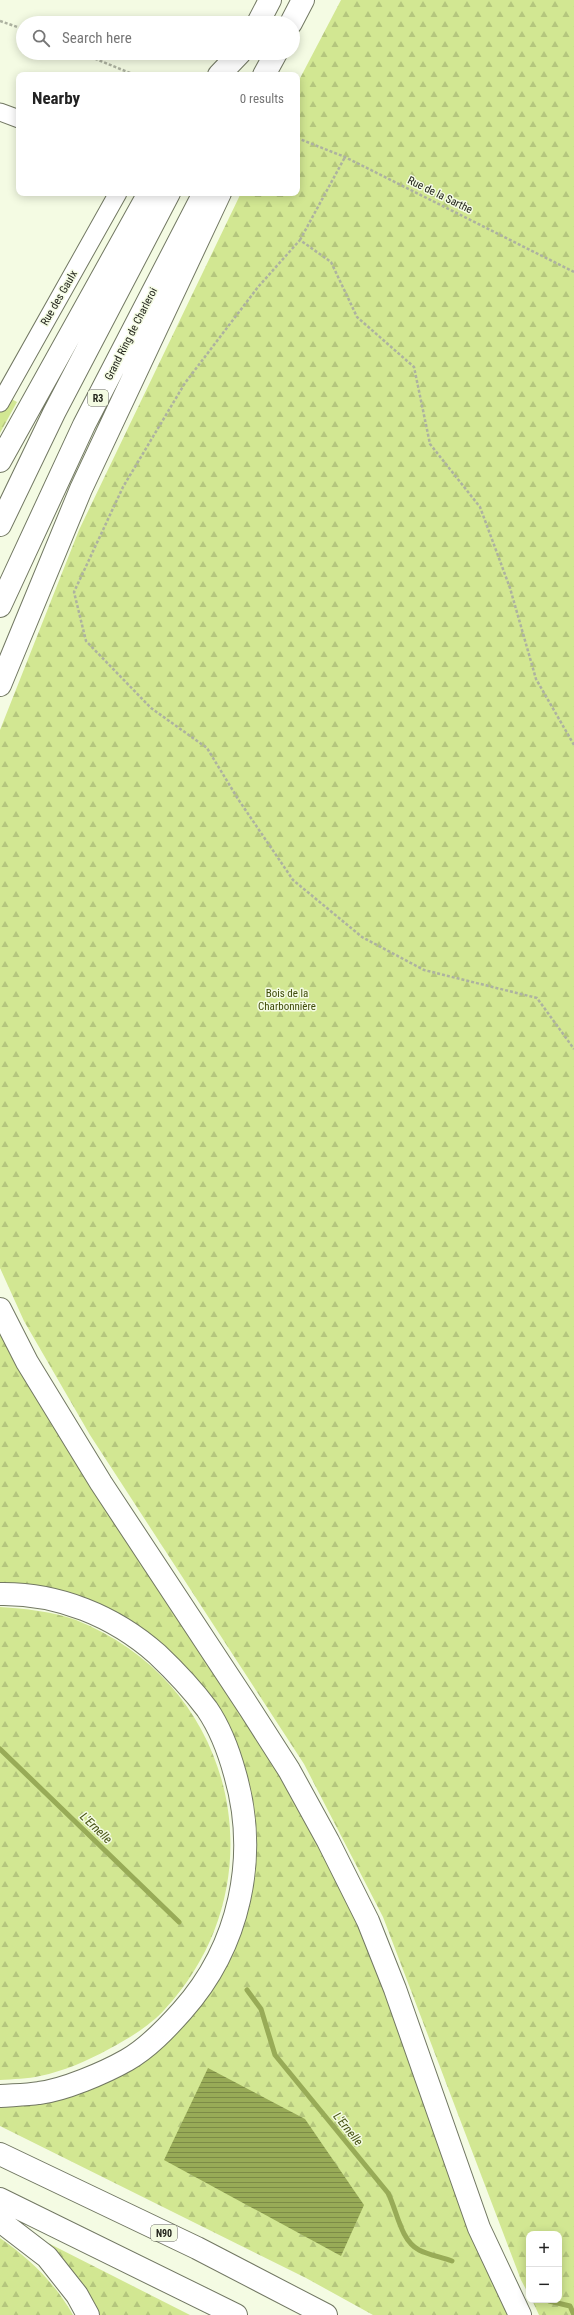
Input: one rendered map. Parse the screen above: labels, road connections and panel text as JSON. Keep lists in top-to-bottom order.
{
  "streets": {
    "highway": ["Grand Ring de Charleroi", "R3", "N90"],
    "street": ["Rue des Gaulx"],
    "path": ["Rue de la Sarthe"]
  },
  "water": ["L'Ernelle"],
  "parks": ["Bois de la Charbonnière"],
  "page": {
    "search": "Search here",
    "heading": ["Nearby", "0 results"],
    "map_buttons": ["+", "−"]
  }
}
